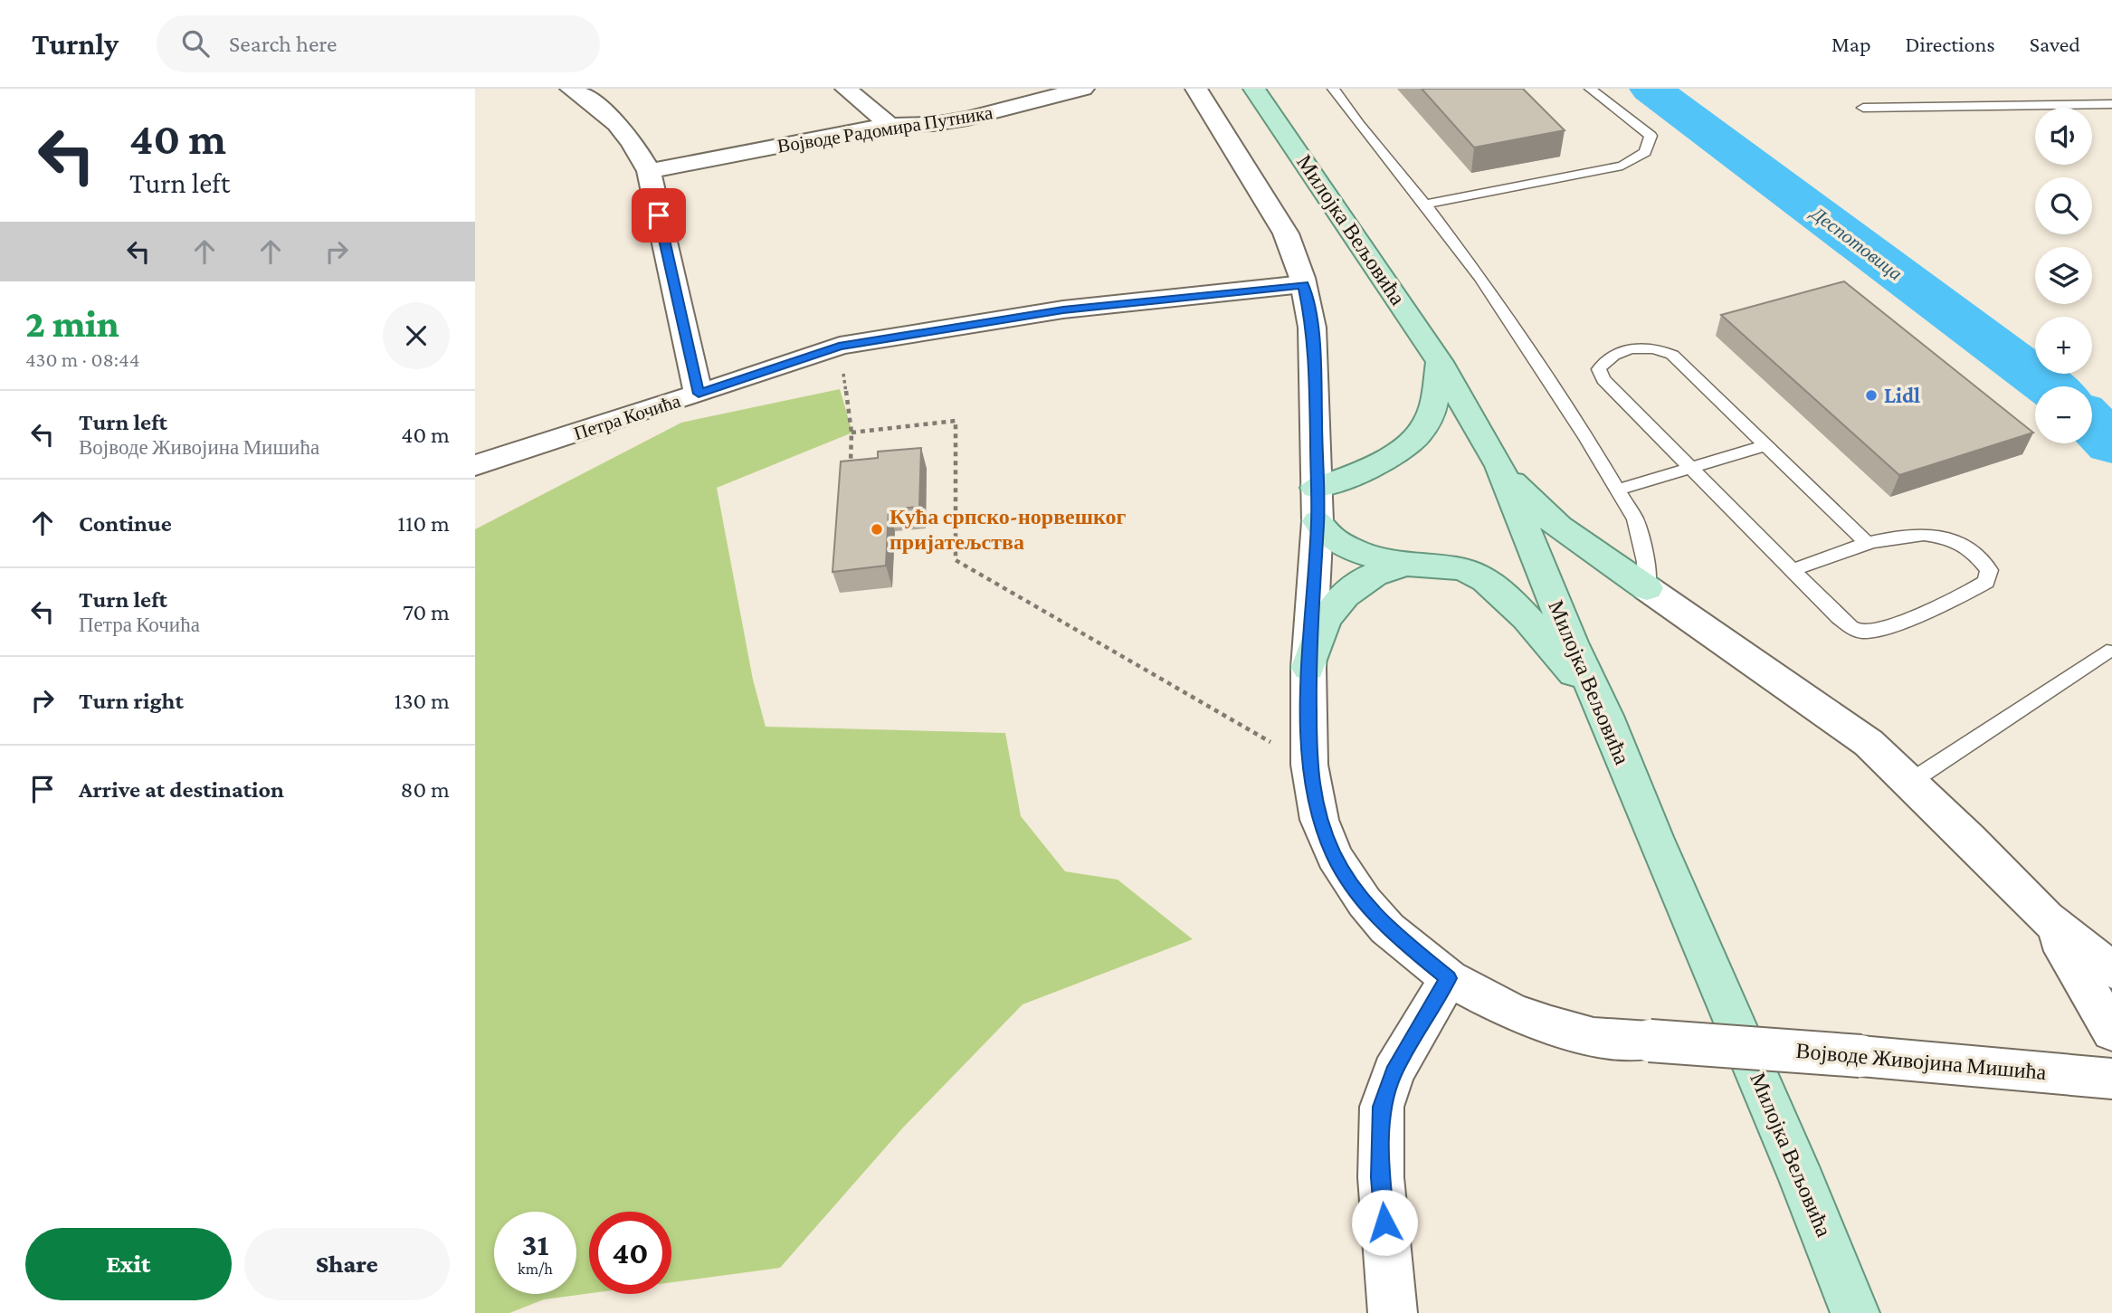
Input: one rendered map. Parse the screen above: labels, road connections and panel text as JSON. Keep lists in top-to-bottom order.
{
  "streets": {
    "main road": ["Милојка Вељовића"],
    "street": ["Војводе Радомира Путника", "Петра Кочића", "Војводе Живојина Мишића"]
  },
  "crossings": [
    ["Петра Кочића", "Војводе Живојина Мишића"]
  ],
  "water": ["Деспотовица"],
  "places": ["Lidl", "Кућа српско-норвешког пријатељства"],
  "page": {
    "header": "Turnly",
    "search": "Search here",
    "nav": ["Map", "Directions", "Saved"],
    "turn": ["40 m", "Turn left"],
    "map_buttons": ["+", "−"],
    "heading": ["2 min", "430 m · 08:44"],
    "list": [
      {
        "name": "Turn left",
        "note": "Војводе Живојина Мишића",
        "value": "40 m"
      },
      {
        "name": "Continue",
        "value": "110 m"
      },
      {
        "name": "Turn left",
        "note": "Петра Кочића",
        "value": "70 m"
      },
      {
        "name": "Turn right",
        "value": "130 m"
      },
      {
        "name": "Arrive at destination",
        "value": "80 m"
      }
    ],
    "speed": "31 km/h",
    "limit": "40",
    "buttons": ["Exit", "Share"]
  }
}
